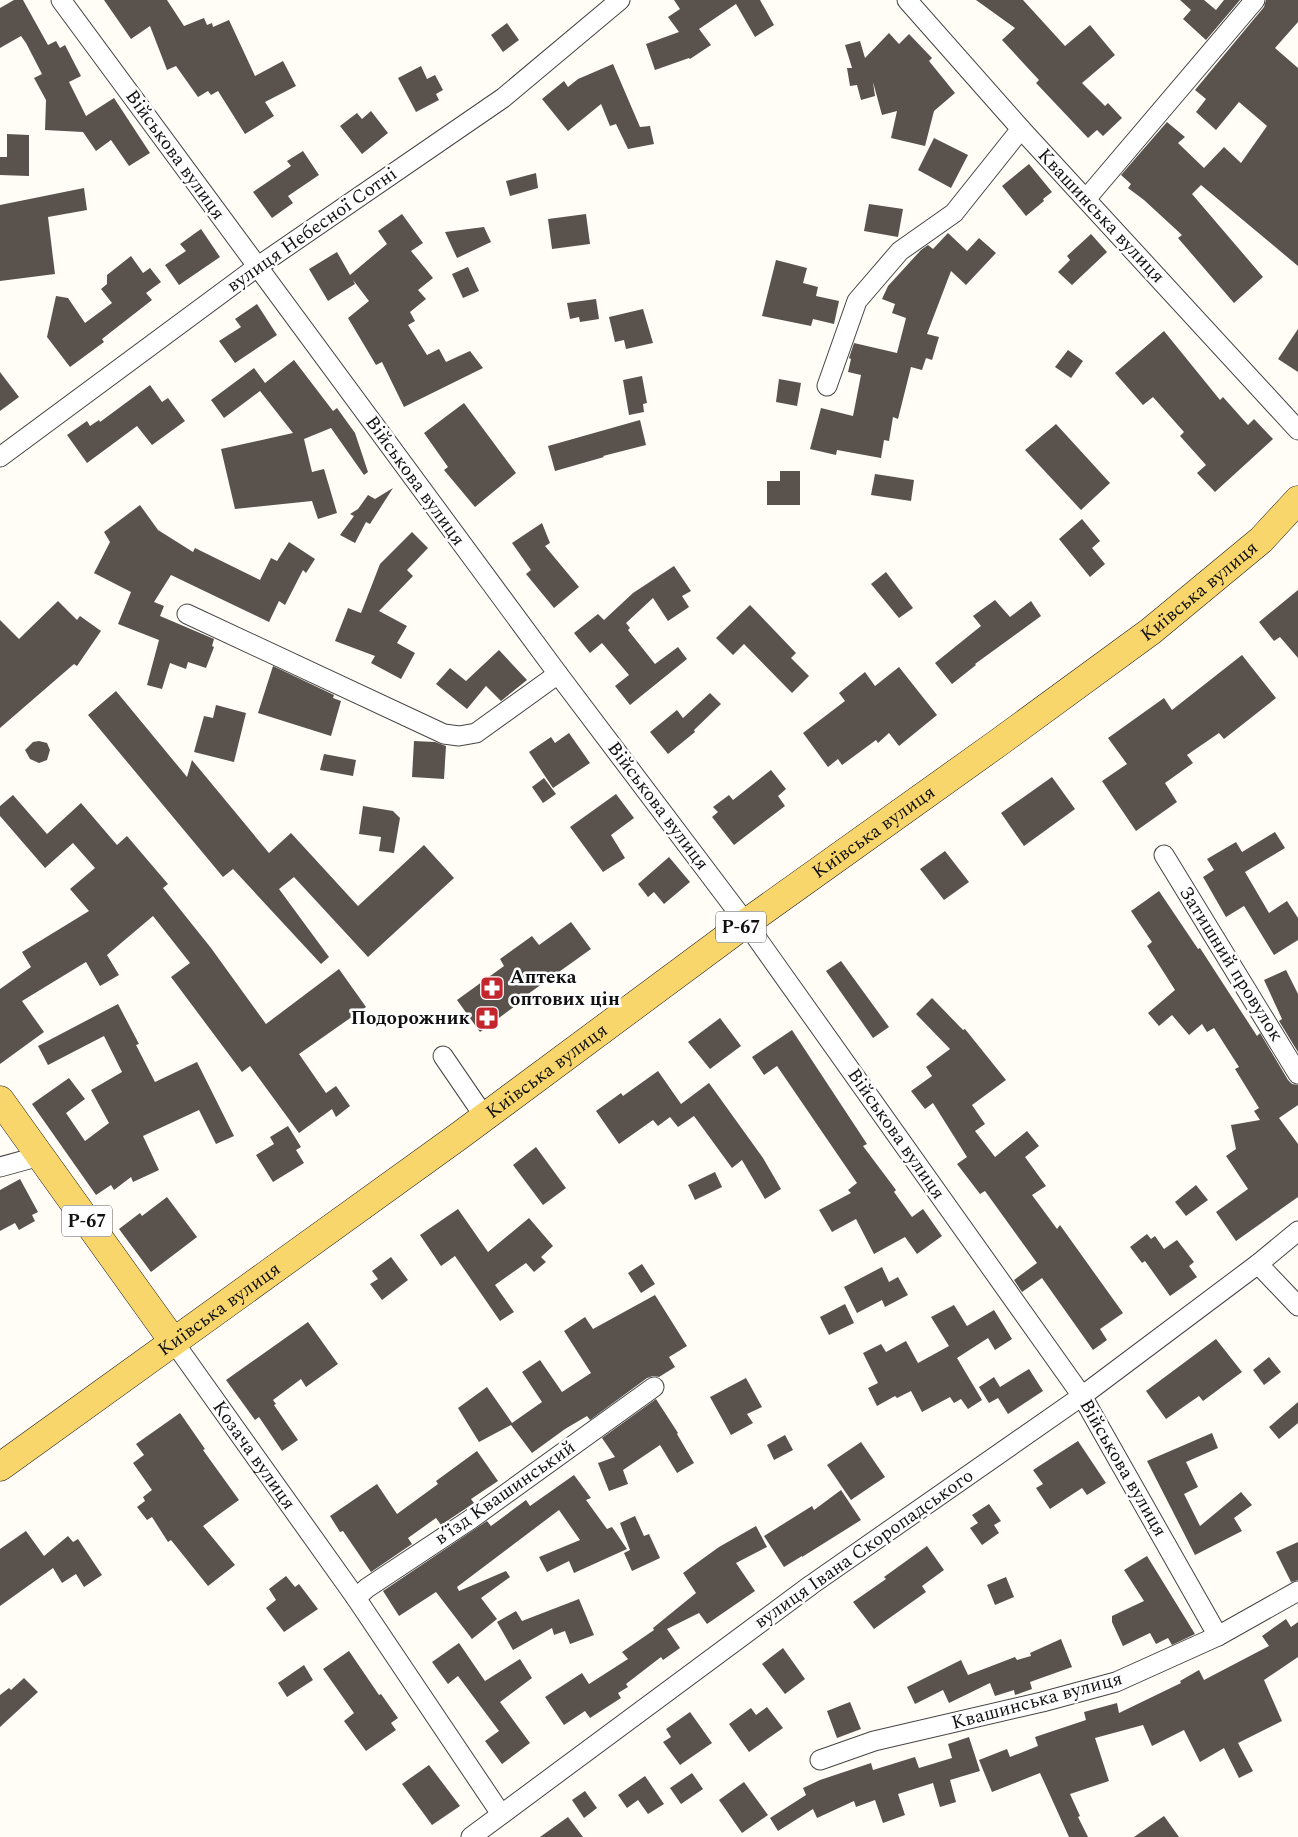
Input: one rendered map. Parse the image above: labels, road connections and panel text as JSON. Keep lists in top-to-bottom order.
{
  "streets": {
    "main road": ["Київська вулиця", "Р-67", "Козача вулиця"],
    "street": [
      "Військова вулиця",
      "Квашинська вулиця",
      "вулиця Небесної Сотні",
      "Затишний провулок",
      "в’їзд Квашинський",
      "вулиця Івана Скоропадського"
    ]
  },
  "crossings": [
    ["Військова вулиця", "Квашинська вулиця"],
    ["Військова вулиця", "вулиця Небесної Сотні"],
    ["Військова вулиця", "Київська вулиця"],
    ["Військова вулиця", "вулиця Івана Скоропадського"],
    ["Київська вулиця", "Козача вулиця"],
    ["Козача вулиця", "в’їзд Квашинський"],
    ["Козача вулиця", "вулиця Івана Скоропадського"]
  ],
  "places": {
    "pharmacy": ["Аптека оптових цін", "Подорожник"]
  }
}
